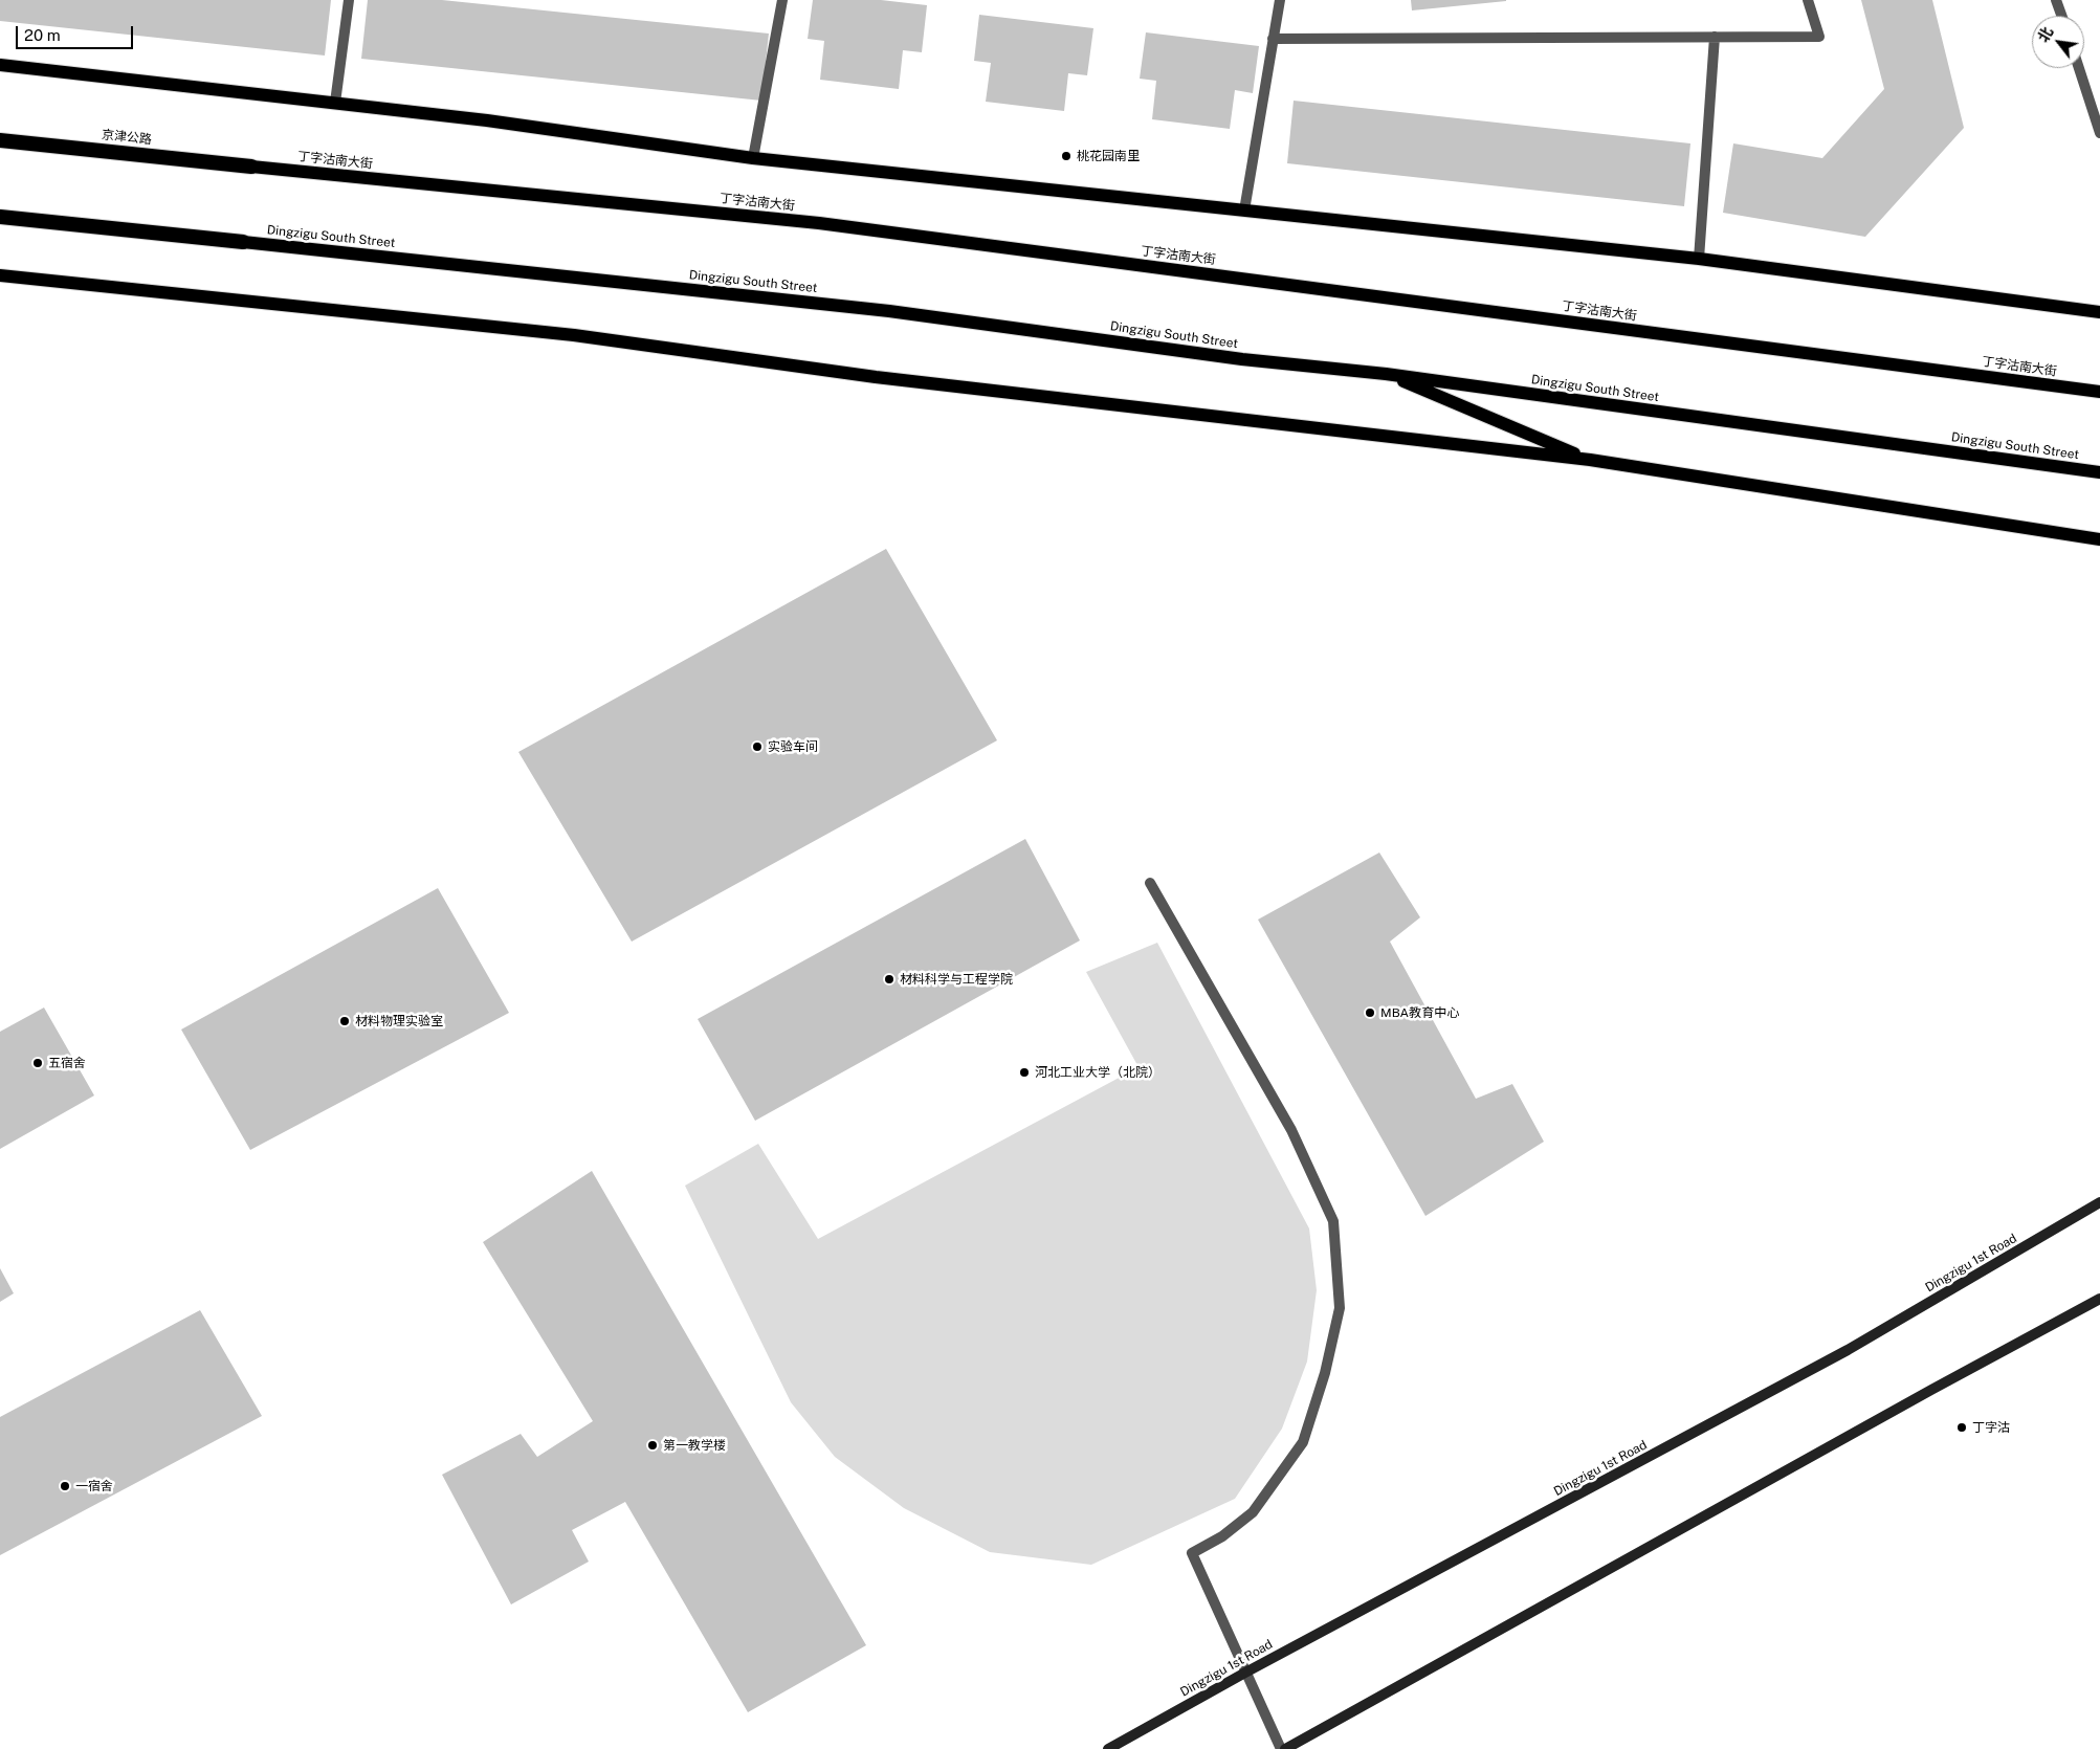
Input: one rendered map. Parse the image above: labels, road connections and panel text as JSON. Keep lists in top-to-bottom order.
{
  "streets": {
    "highway": ["京津公路"],
    "main road": ["丁字沽南大街", "Dingzigu South Street", "Dingzigu 1st Road"]
  },
  "crossings": [
    ["京津公路", "丁字沽南大街"]
  ],
  "places": [
    "桃花园南里",
    "实验车间",
    "材料科学与工程学院",
    "MBA教育中心",
    "材料物理实验室",
    "五宿舍",
    "河北工业大学（北院）",
    "丁字沽",
    "第一教学楼",
    "一宿舍"
  ],
  "scale_bar": "20 m",
  "north": "top left"
}
